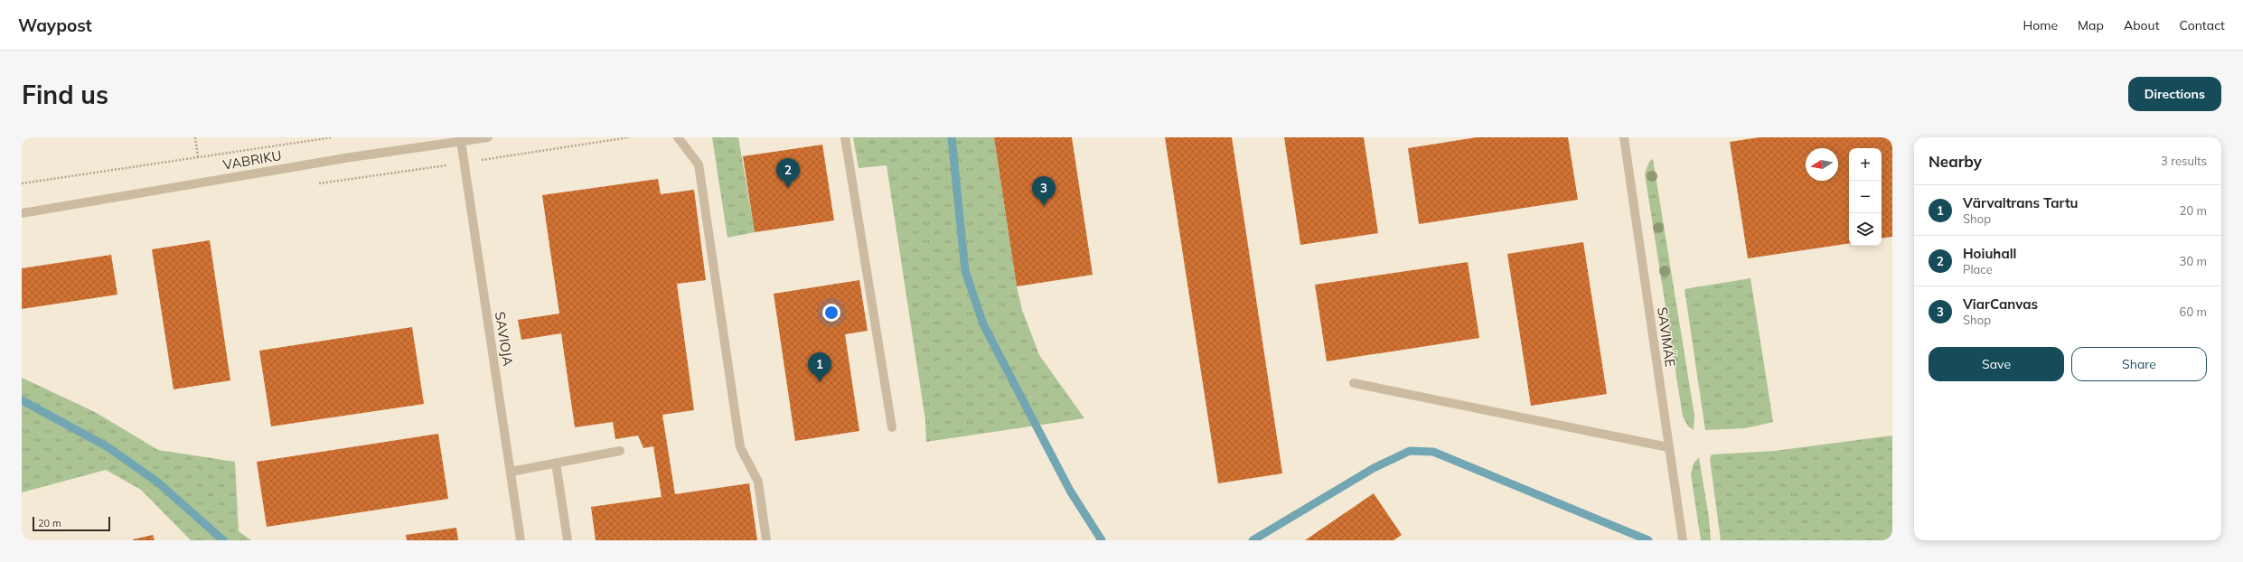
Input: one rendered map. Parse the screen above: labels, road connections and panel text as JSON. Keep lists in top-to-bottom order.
{
  "streets": {
    "street": ["VABRIKU", "SAVIMÄE", "SAVIOJA"]
  },
  "crossings": [
    ["VABRIKU", "SAVIOJA"]
  ],
  "scale_bar": "20 m",
  "north": "left",
  "page": {
    "header": "Waypost",
    "nav": [
      "Home",
      "Map",
      "About",
      "Contact"
    ],
    "buttons": [
      "Directions",
      ["Save", "Share"]
    ],
    "title": "Find us",
    "heading": ["Nearby", "3 results"],
    "map_buttons": ["+", "−"],
    "pins": ["2", "3", "1"],
    "list": [
      {
        "mark": "1",
        "name": "Värvaltrans Tartu",
        "note": "Shop",
        "value": "20 m"
      },
      {
        "mark": "2",
        "name": "Hoiuhall",
        "note": "Place",
        "value": "30 m"
      },
      {
        "mark": "3",
        "name": "ViarCanvas",
        "note": "Shop",
        "value": "60 m"
      }
    ],
    "scale": "20 m"
  }
}
